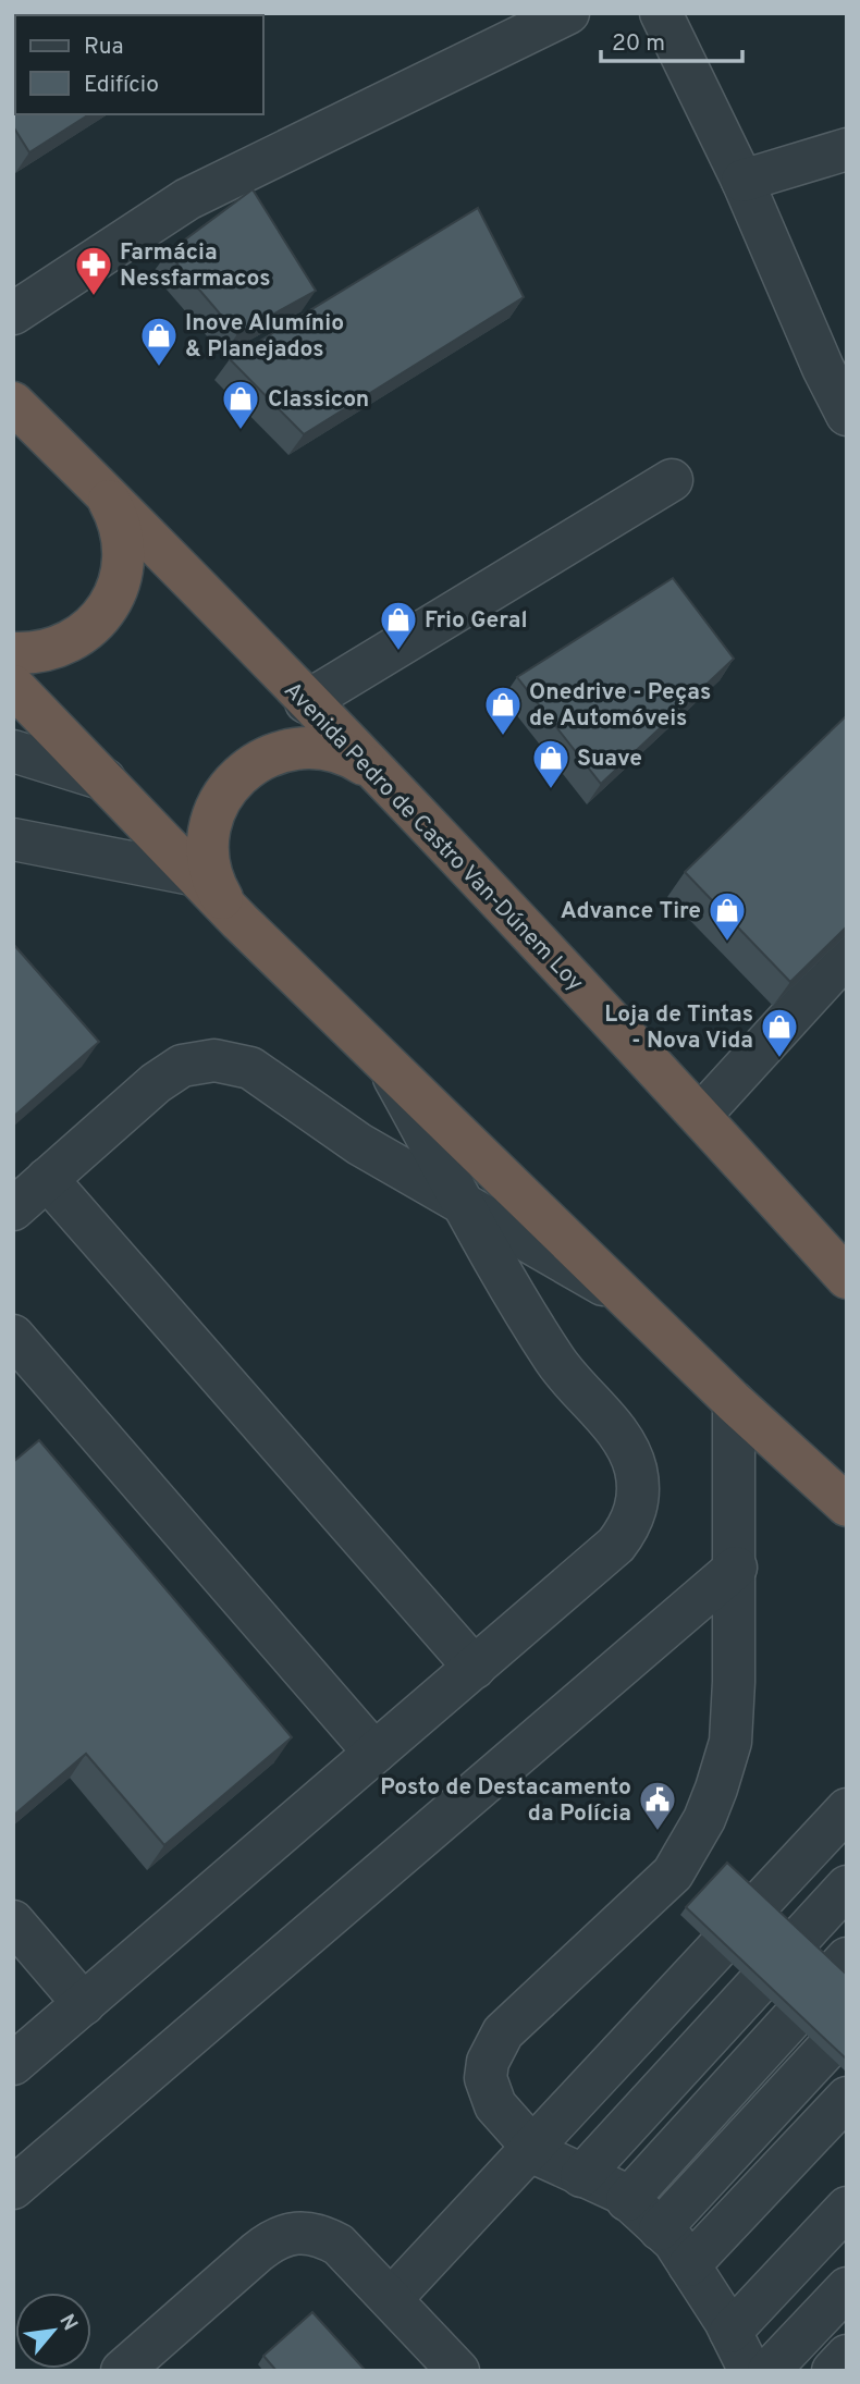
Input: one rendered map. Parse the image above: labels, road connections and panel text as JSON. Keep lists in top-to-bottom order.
{
  "streets": {
    "highway": ["Avenida Pedro de Castro Van-Dúnem Loy"]
  },
  "places": {
    "pharmacy": ["Farmácia Nessfarmacos"],
    "shop": [
      "Inove Alumínio & Planejados",
      "Classicon",
      "Frio Geral",
      "Onedrive - Peças de Automóveis",
      "Suave",
      "Advance Tire",
      "Loja de Tintas - Nova Vida"
    ],
    "public building": ["Posto de Destacamento da Polícia"]
  },
  "legend": ["Rua", "Edifício"],
  "scale_bar": "20 m",
  "north": "top right"
}
